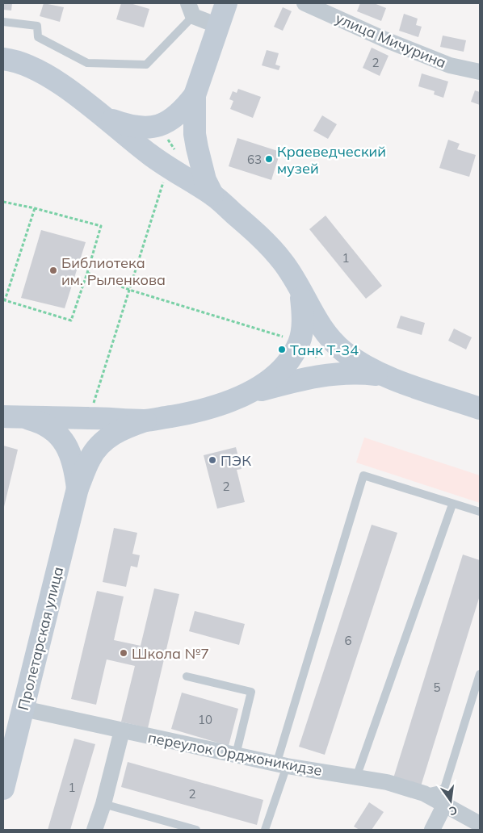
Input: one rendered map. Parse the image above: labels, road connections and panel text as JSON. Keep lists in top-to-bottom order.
{
  "streets": {
    "main road": ["Пролетарская улица"],
    "street": ["улица Мичурина", "переулок Орджоникидзе"]
  },
  "crossings": [
    ["Пролетарская улица", "переулок Орджоникидзе"]
  ],
  "places": [
    "Краеведческий музей",
    "Библиотека им. Рыленкова",
    "Танк Т-34",
    "ПЭК",
    "Школа №7"
  ],
  "house_numbers": [
    "2",
    "63",
    "1",
    "2",
    "6",
    "5",
    "10",
    "1",
    "2"
  ],
  "north": "bottom"
}
